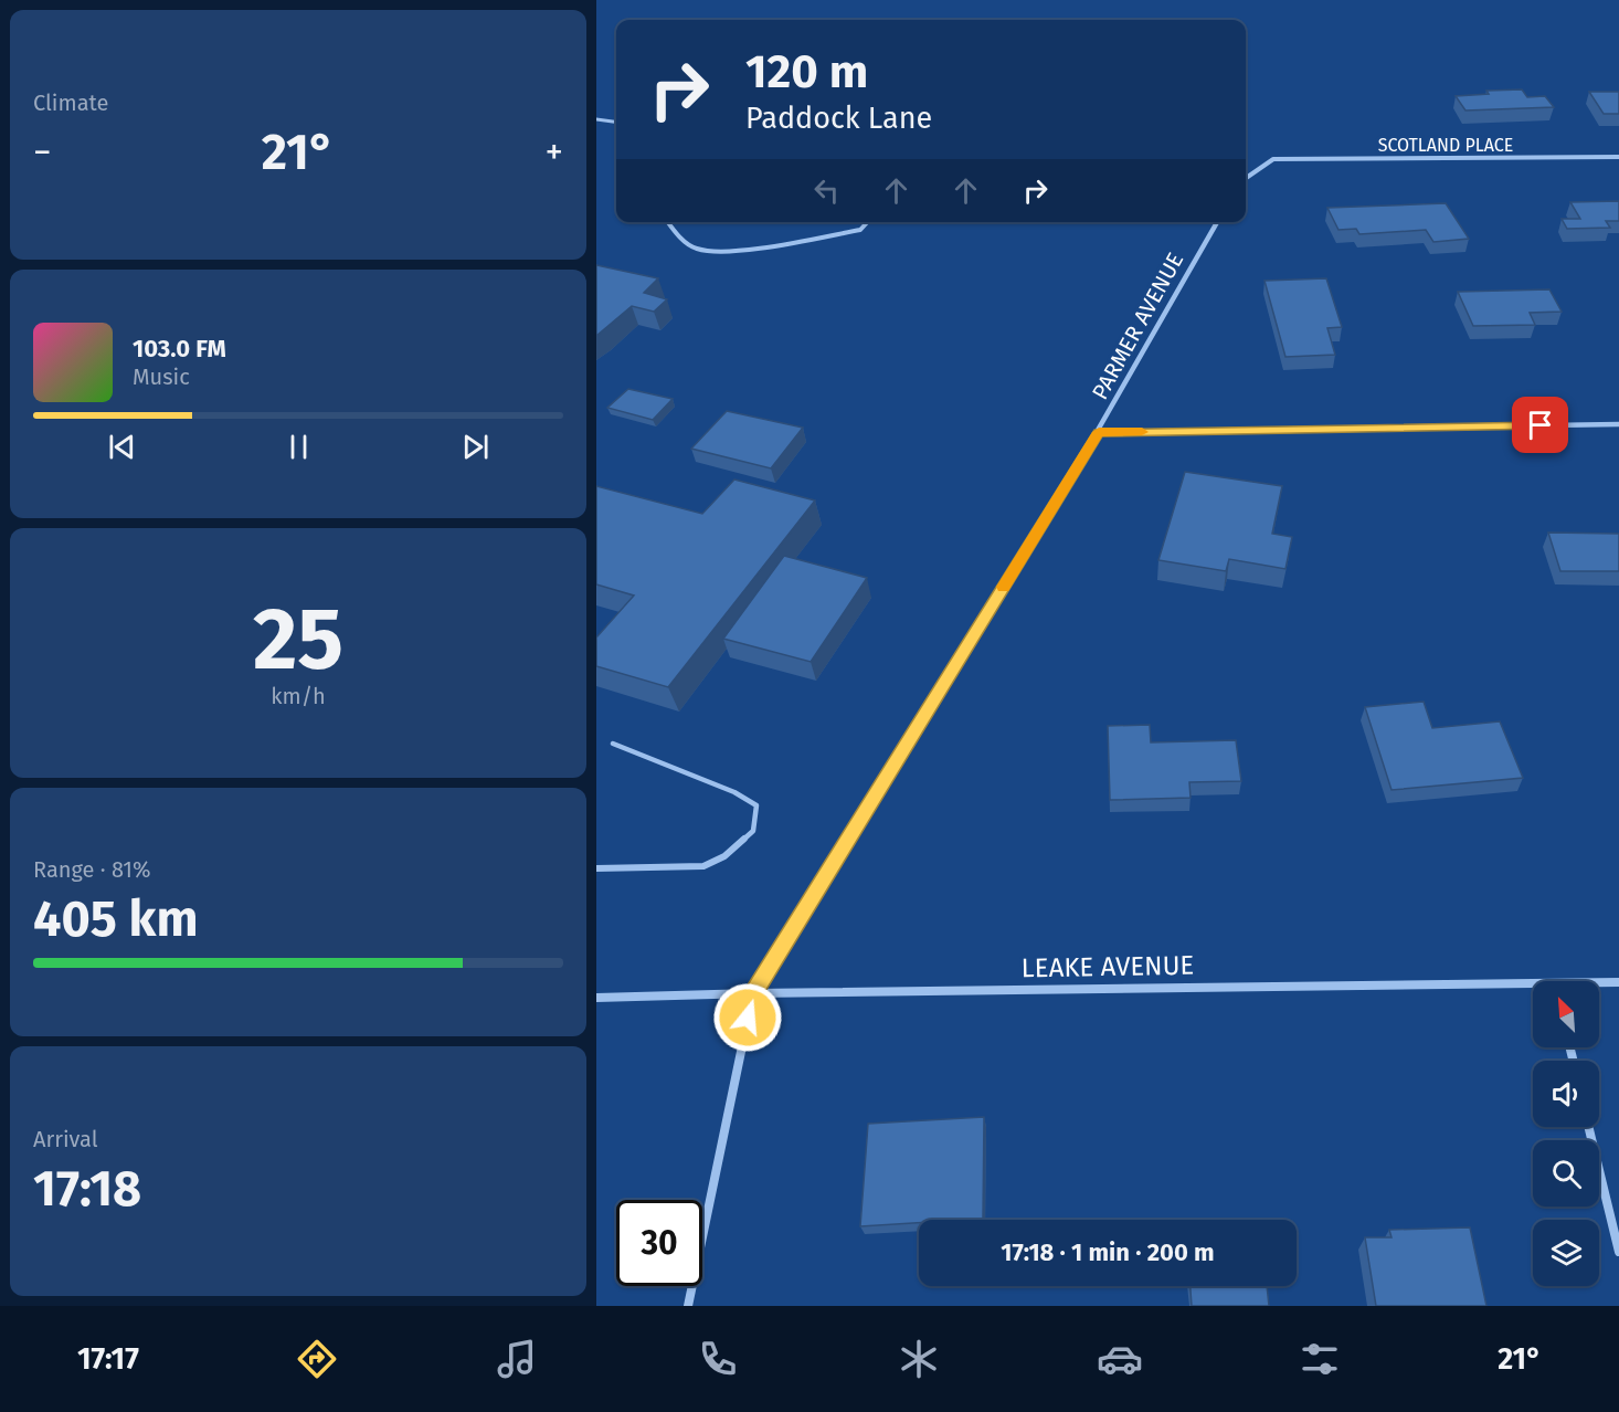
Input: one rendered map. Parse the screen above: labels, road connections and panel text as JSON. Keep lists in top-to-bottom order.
{
  "streets": {
    "street": ["SCOTLAND PLACE", "PARMER AVENUE", "LEAKE AVENUE"]
  },
  "crossings": [
    ["PARMER AVENUE", "LEAKE AVENUE"]
  ],
  "north": "top left",
  "page": {
    "tile": [
      "Climate",
      ["25", "km/h"],
      ["Range · 81%", "405 km"],
      ["Arrival", "17:18"]
    ],
    "turn": ["120 m", "Paddock Lane"],
    "heat": ["−", "21°", "+"],
    "song": ["103.0 FM", "Music"],
    "limit": "30",
    "trip": "17:18 · 1 min · 200 m",
    "tabs": ["17:17", "21°"]
  }
}
